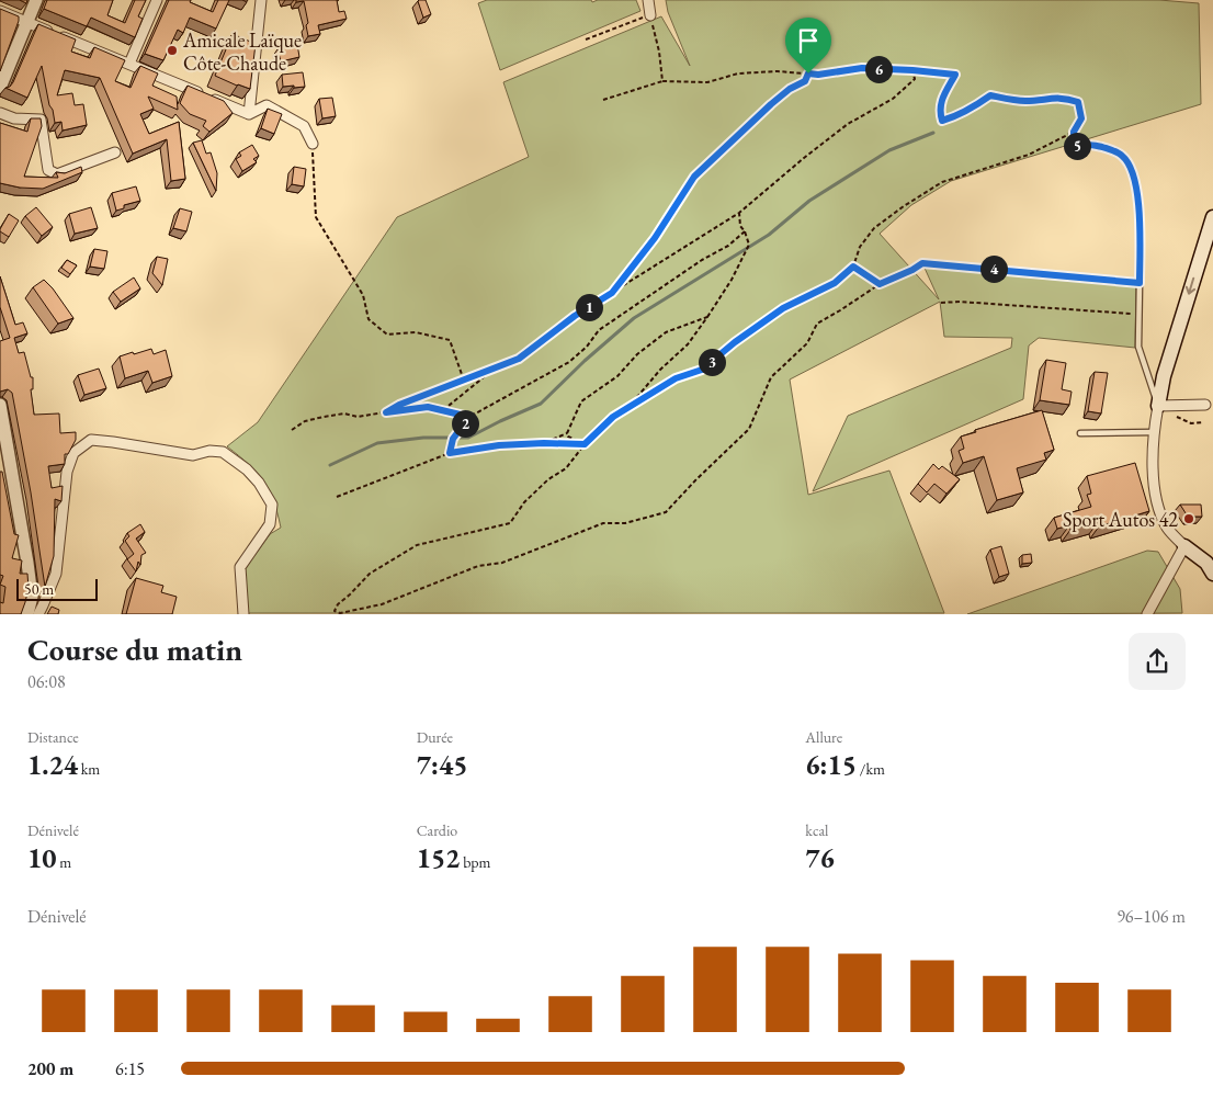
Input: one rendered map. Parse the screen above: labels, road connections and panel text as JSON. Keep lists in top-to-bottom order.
{
  "places": ["Amicale Laïque Côte-Chaude", "Sport Autos 42"],
  "scale_bar": "50 m",
  "page": {
    "pins": [
      "6",
      "5",
      "4",
      "1",
      "3",
      "2"
    ],
    "scale": "50 m",
    "heading": ["Course du matin", "06:08"],
    "stats": [
      ["Distance", "1.24 km"],
      ["Durée", "7:45"],
      ["Allure", "6:15 /km"],
      ["Dénivelé", "10 m"],
      ["Cardio", "152 bpm"],
      ["kcal", "76"]
    ],
    "chart": ["Dénivelé", "96–106 m"],
    "list": [
      {
        "name": "200 m",
        "note": "6:15"
      }
    ]
  }
}
